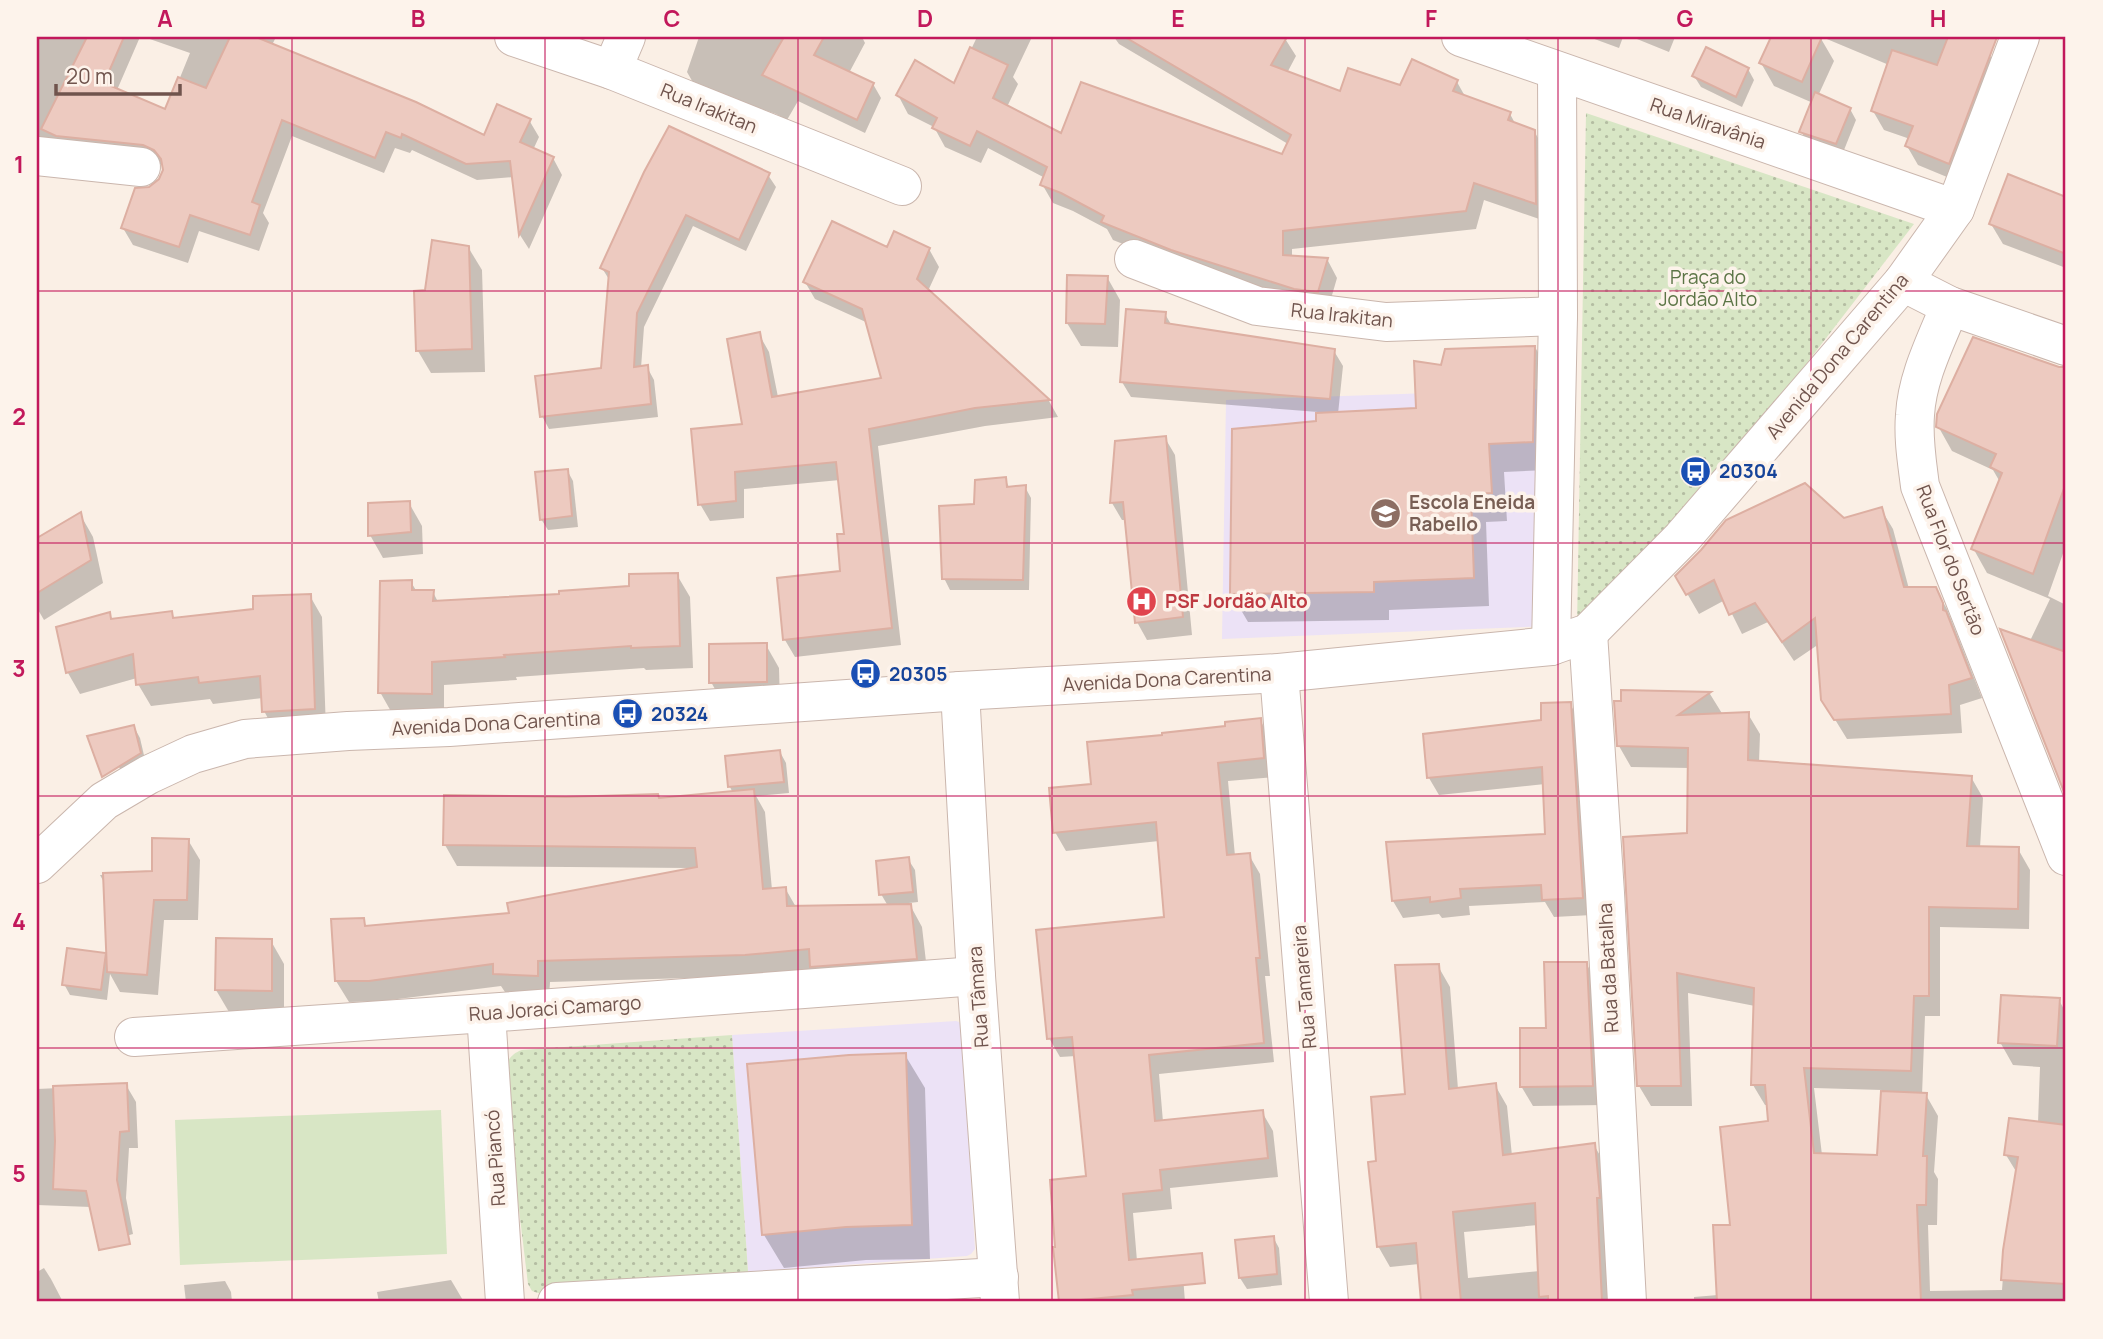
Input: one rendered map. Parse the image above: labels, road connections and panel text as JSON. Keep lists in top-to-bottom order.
{
  "streets": {
    "street": [
      "Rua Irakitan",
      "Rua Miravânia",
      "Avenida Dona Carentina",
      "Rua Flor do Sertão",
      "Rua da Batalha",
      "Rua Tamareira",
      "Rua Tâmara",
      "Rua Joraci Camargo",
      "Rua Piancó"
    ]
  },
  "crossings": [
    ["Rua Miravânia", "Avenida Dona Carentina"],
    ["Avenida Dona Carentina", "Rua da Batalha"],
    ["Avenida Dona Carentina", "Rua Tamareira"],
    ["Avenida Dona Carentina", "Rua Tâmara"],
    ["Rua Tâmara", "Rua Joraci Camargo"],
    ["Rua Joraci Camargo", "Rua Piancó"]
  ],
  "parks": ["Praça do Jordão Alto"],
  "places": {
    "bus stop": ["20304", "20305", "20324"],
    "school or university": ["Escola Eneida Rabello"],
    "hospital": ["PSF Jordão Alto"]
  },
  "scale_bar": "20 m",
  "grid": {
    "columns": [
      "A",
      "B",
      "C",
      "D",
      "E",
      "F",
      "G",
      "H"
    ],
    "rows": [
      "1",
      "2",
      "3",
      "4",
      "5"
    ]
  }
}
